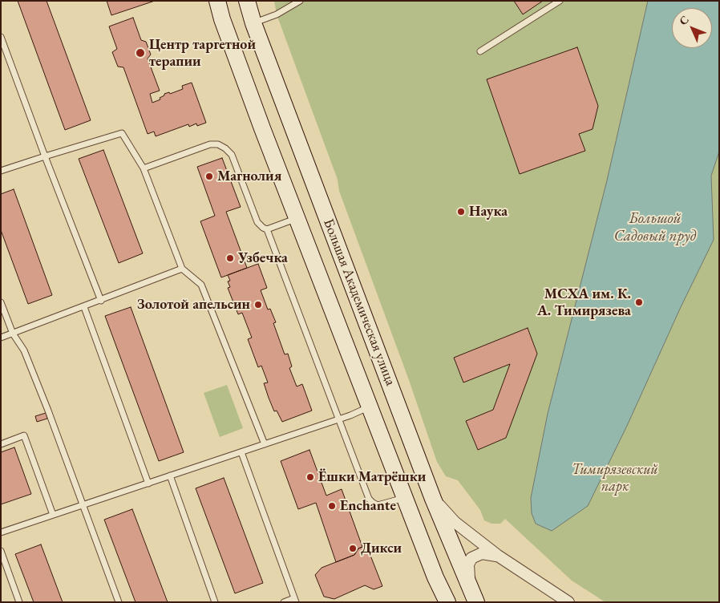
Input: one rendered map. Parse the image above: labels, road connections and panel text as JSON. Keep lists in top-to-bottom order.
{
  "streets": {
    "main road": ["Большая Академическая улица"]
  },
  "water": ["Большой Садовый пруд"],
  "parks": ["Тимирязевский парк"],
  "places": [
    "Центр таргетной терапии",
    "Магнолия",
    "Наука",
    "Узбечка",
    "МСХА им. К. А. Тимирязева",
    "Золотой апельсин",
    "Ёшки Матрёшки",
    "Enchante",
    "Дикси"
  ],
  "north": "top left"
}
